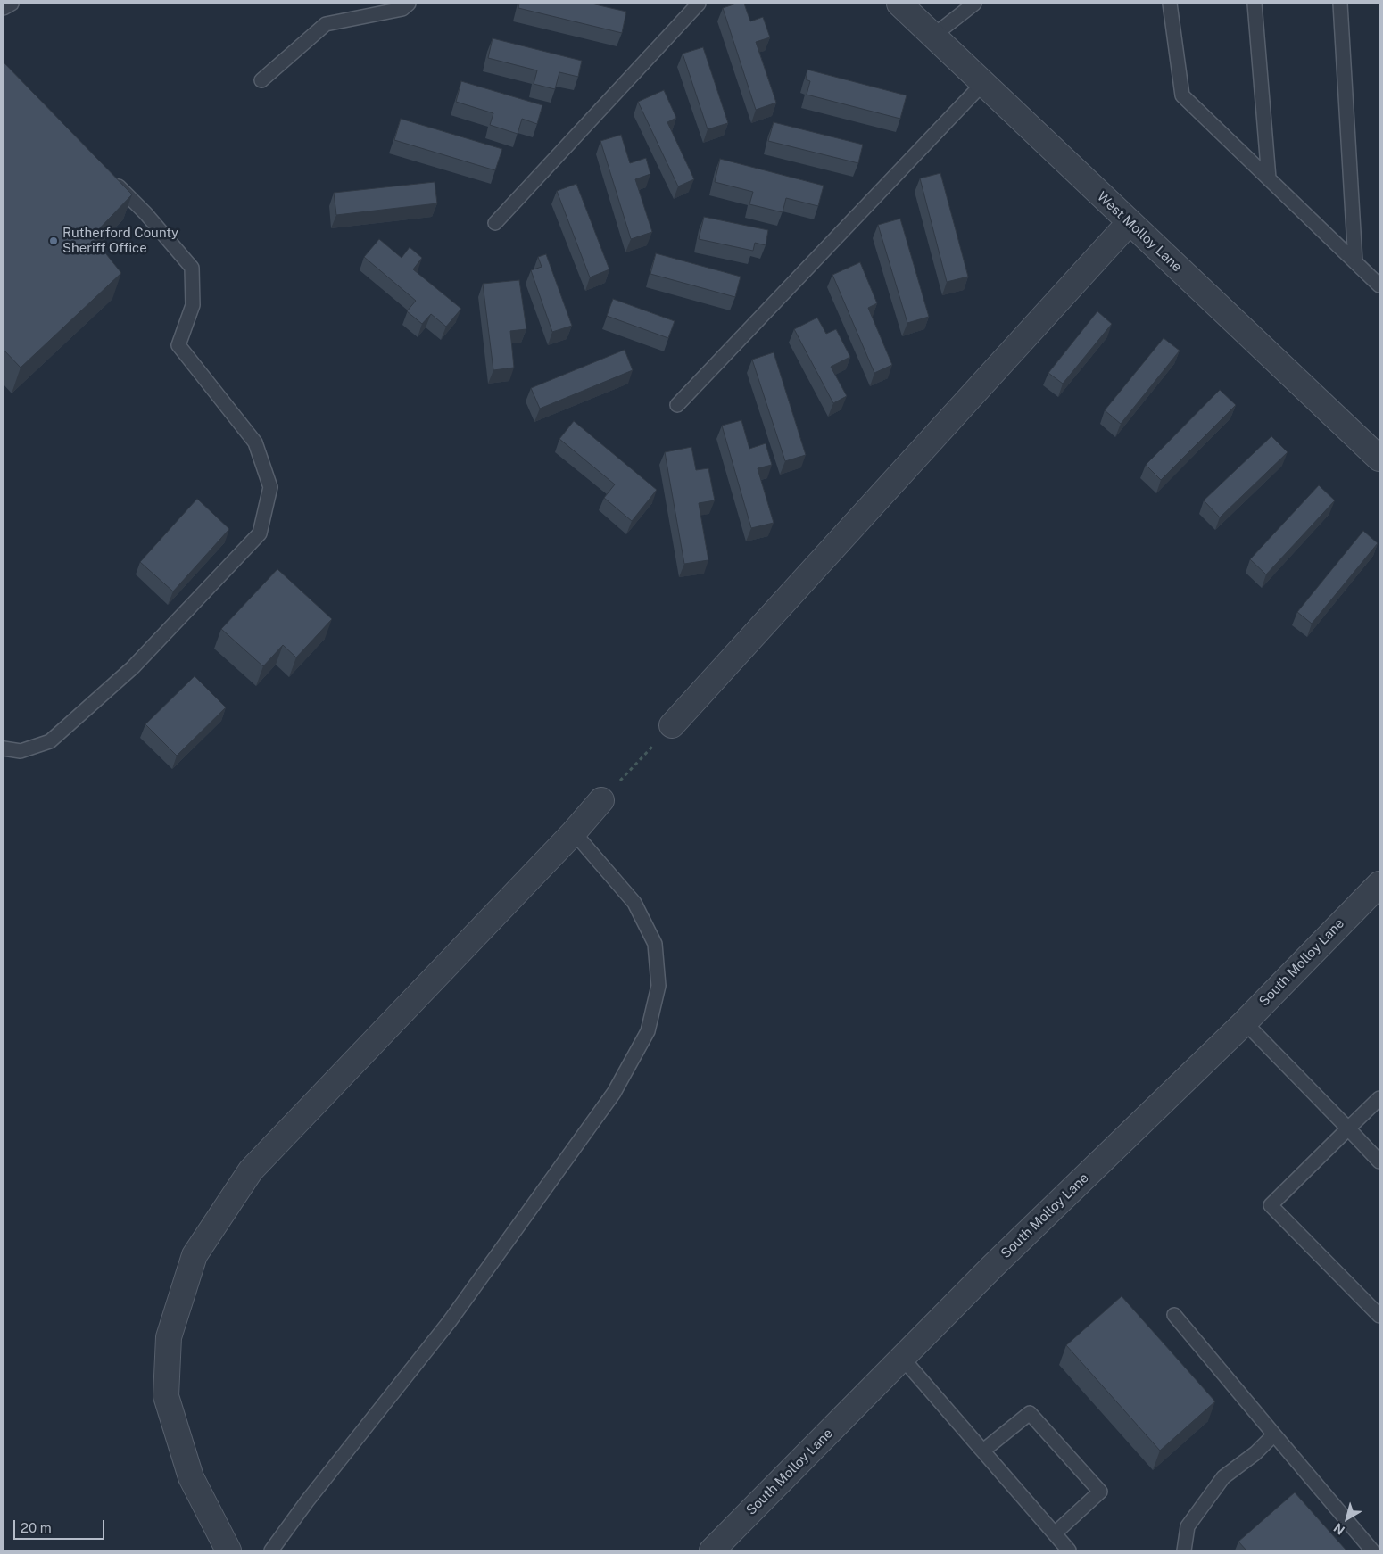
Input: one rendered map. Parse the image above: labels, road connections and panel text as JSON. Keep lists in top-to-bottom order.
{
  "streets": {
    "street": ["West Molloy Lane", "South Molloy Lane"]
  },
  "places": ["Rutherford County Sheriff Office"],
  "scale_bar": "20 m",
  "north": "bottom left"
}
